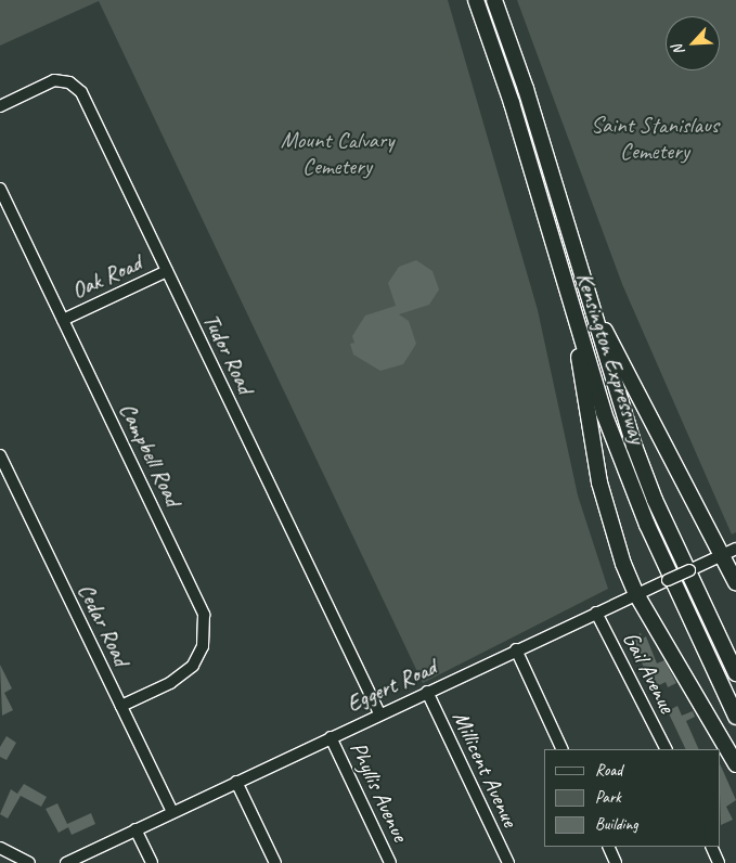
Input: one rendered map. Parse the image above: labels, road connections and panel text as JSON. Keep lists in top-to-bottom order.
{
  "streets": {
    "highway": ["Kensington Expressway"],
    "street": [
      "Oak Road",
      "Tudor Road",
      "Campbell Road",
      "Cedar Road",
      "Gail Avenue",
      "Eggert Road",
      "Millicent Avenue",
      "Phyllis Avenue"
    ]
  },
  "crossings": [
    ["Oak Road", "Tudor Road"],
    ["Oak Road", "Campbell Road"],
    ["Tudor Road", "Eggert Road"],
    ["Campbell Road", "Cedar Road"],
    ["Cedar Road", "Eggert Road"],
    ["Gail Avenue", "Eggert Road"],
    ["Eggert Road", "Millicent Avenue"],
    ["Eggert Road", "Phyllis Avenue"]
  ],
  "parks": ["Saint Stanislaus Cemetery", "Mount Calvary Cemetery"],
  "legend": ["Road", "Park", "Building"],
  "north": "bottom left"
}
